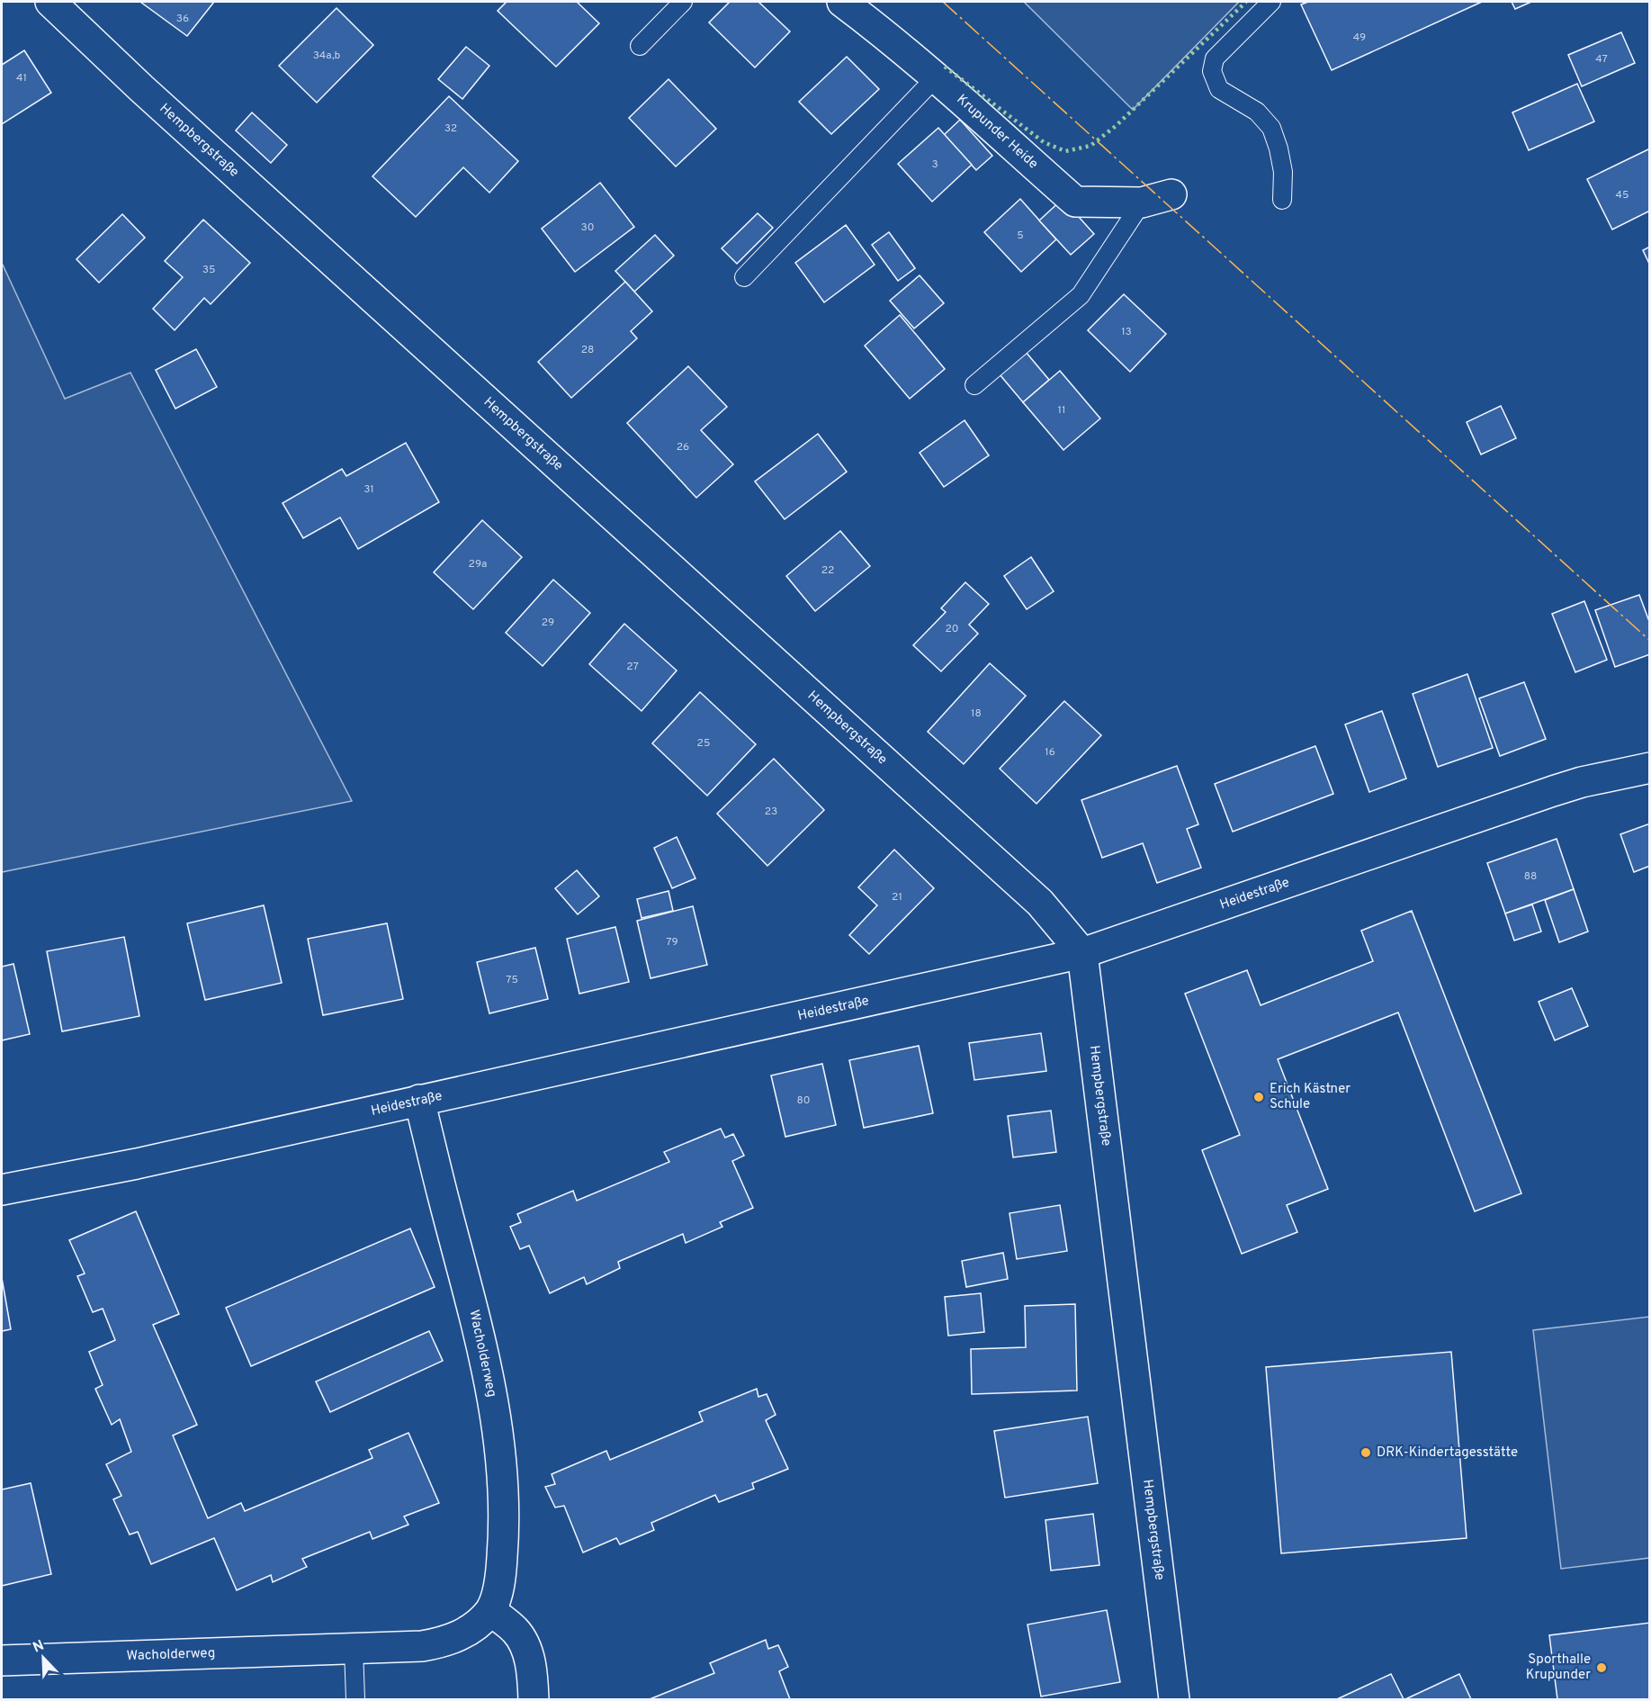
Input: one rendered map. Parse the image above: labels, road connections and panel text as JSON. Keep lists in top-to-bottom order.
{
  "streets": {
    "street": [
      "Krupunder Heide",
      "Hempbergstraße",
      "Heidestraße",
      "Wacholderweg"
    ]
  },
  "crossings": [
    ["Hempbergstraße", "Heidestraße"],
    ["Heidestraße", "Wacholderweg"]
  ],
  "places": ["Erich Kästner Schule", "DRK-Kindertagesstätte", "Sporthalle Krupunder"],
  "house_numbers": [
    "36",
    "49",
    "34a,b",
    "47",
    "41",
    "32",
    "3",
    "45",
    "30",
    "5",
    "35",
    "13",
    "28",
    "11",
    "26",
    "31",
    "29a",
    "22",
    "29",
    "20",
    "27",
    "18",
    "25",
    "16",
    "23",
    "88",
    "21",
    "79",
    "75",
    "80"
  ],
  "north": "top left"
}
